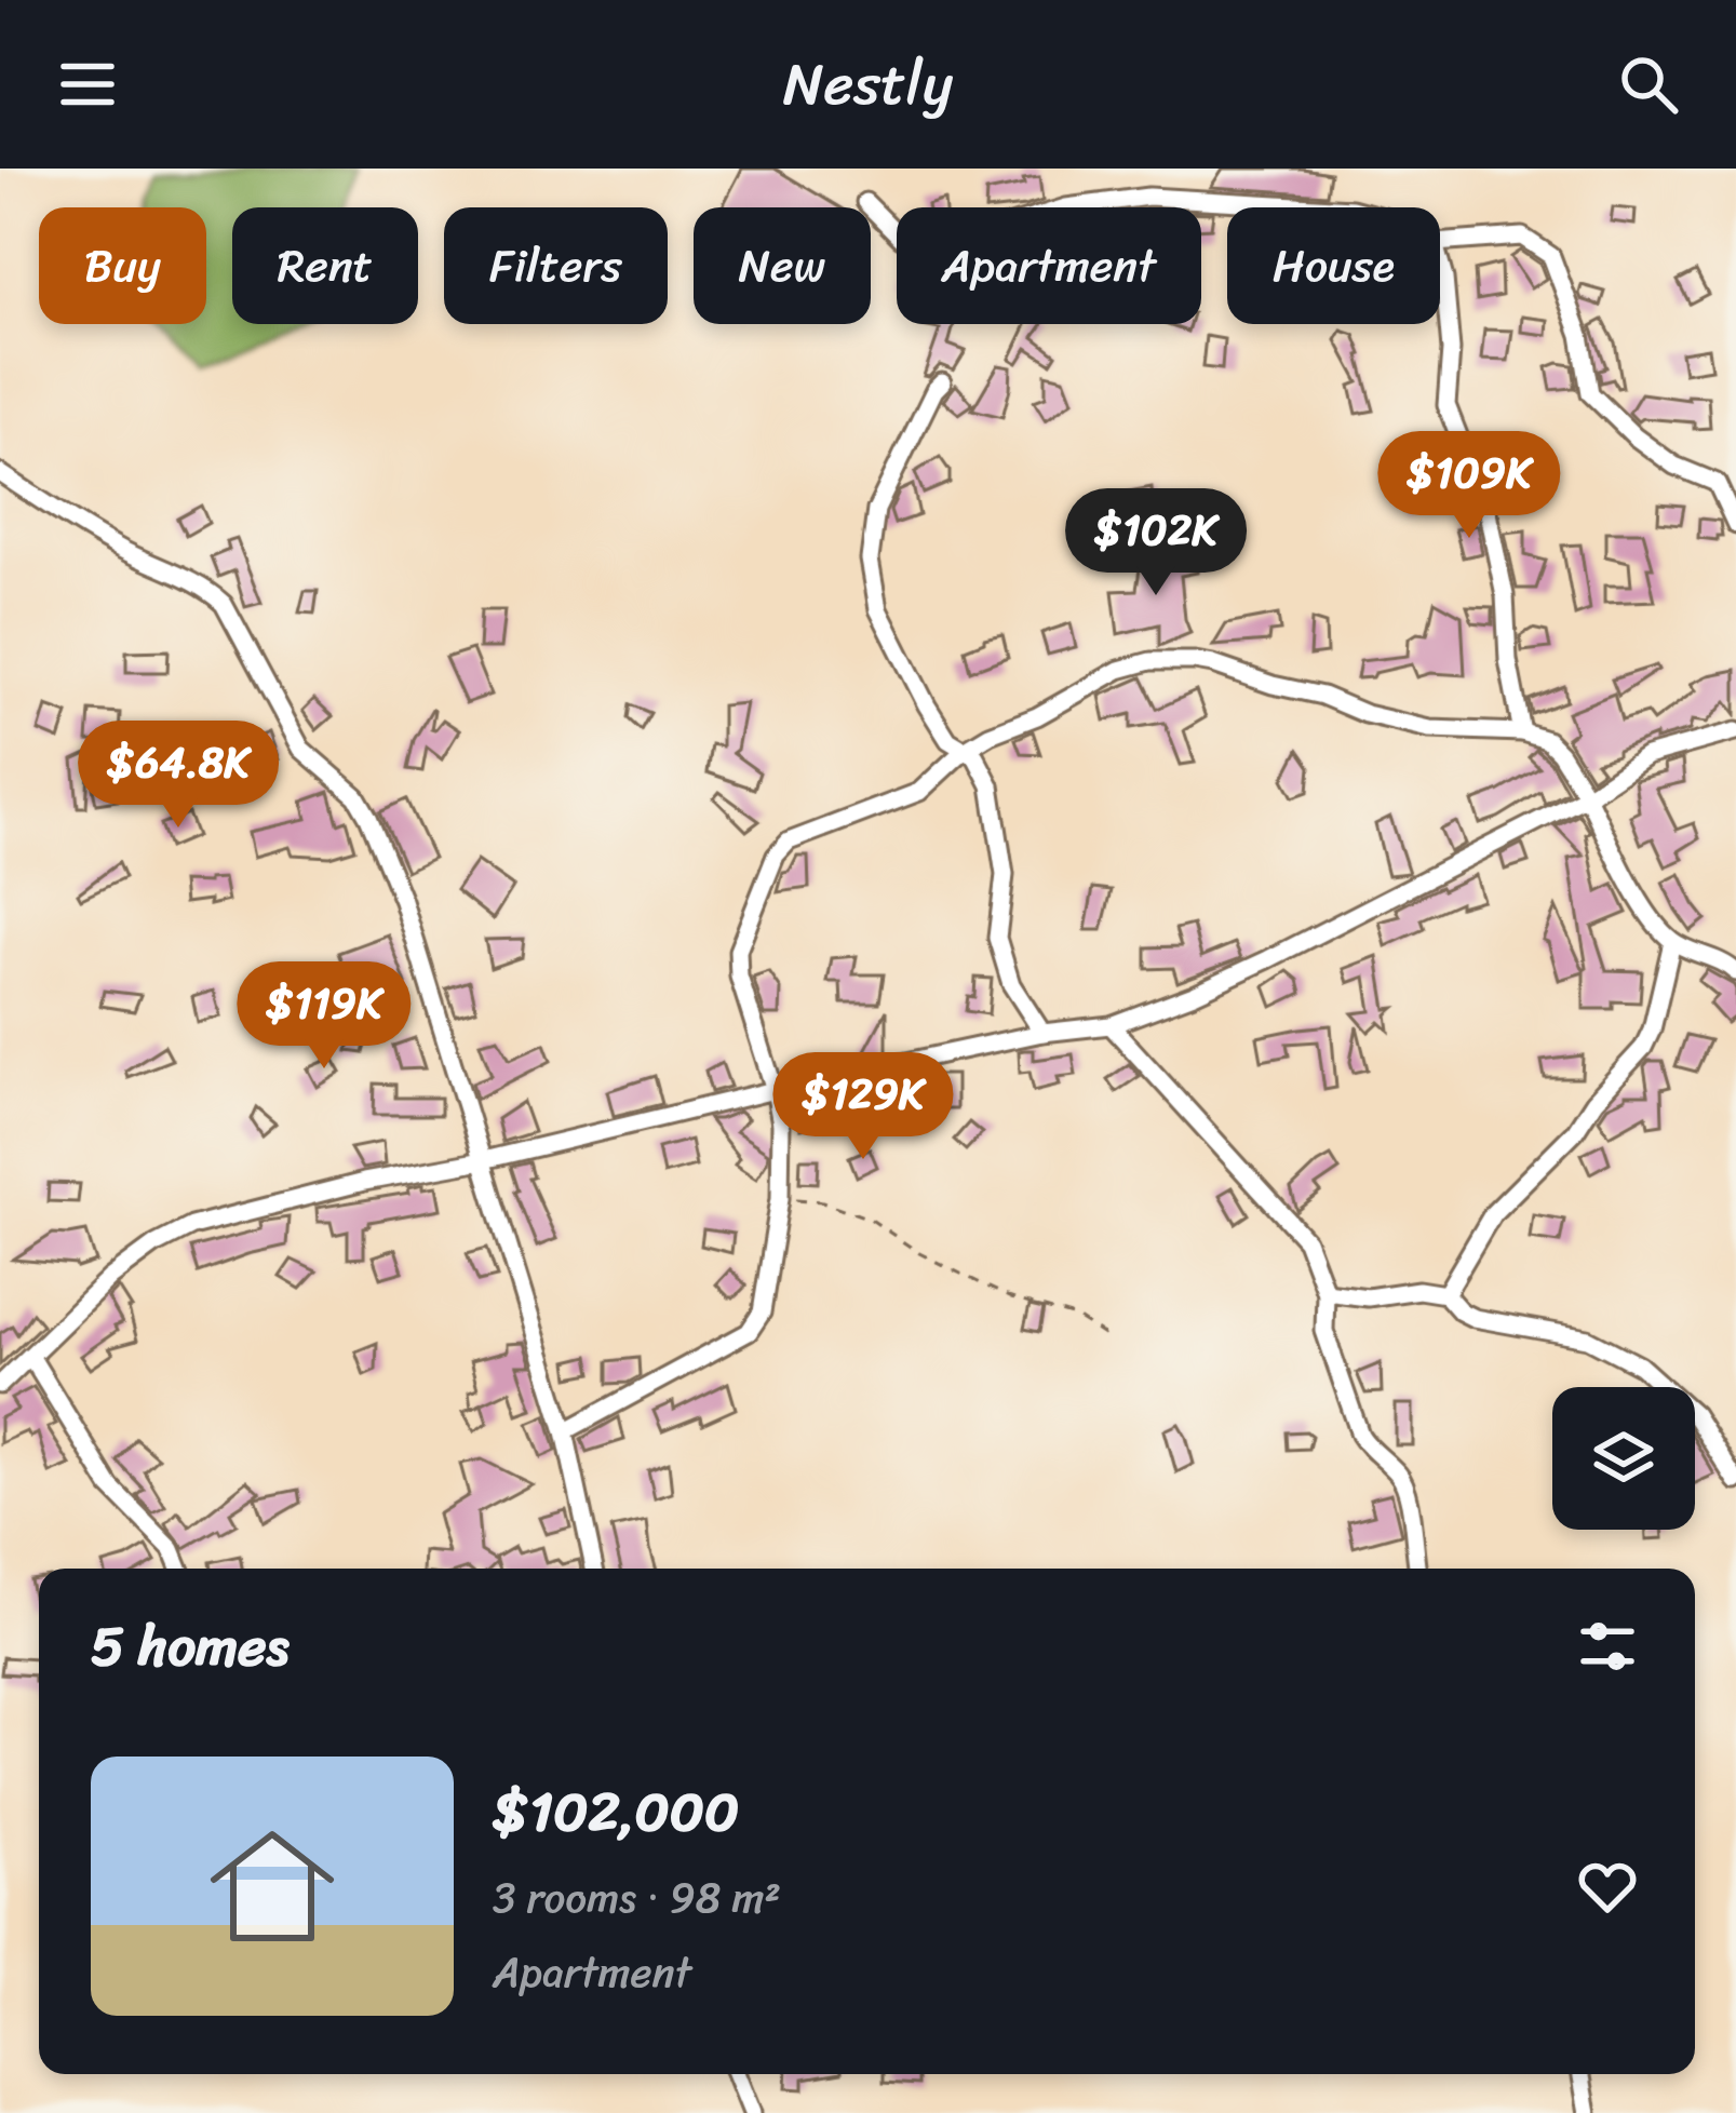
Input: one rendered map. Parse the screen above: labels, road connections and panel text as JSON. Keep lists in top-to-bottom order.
{
  "page": {
    "header": "Nestly",
    "chip": [
      "Buy",
      "Rent",
      "Filters",
      "New",
      "Apartment",
      "House"
    ],
    "price": [
      "$109K",
      "$102K",
      "$64.8K",
      "$119K",
      "$129K"
    ],
    "heading": "5 homes",
    "list": [
      {
        "name": "$102,000",
        "note": "3 rooms · 98 m² · Apartment"
      }
    ]
  }
}
